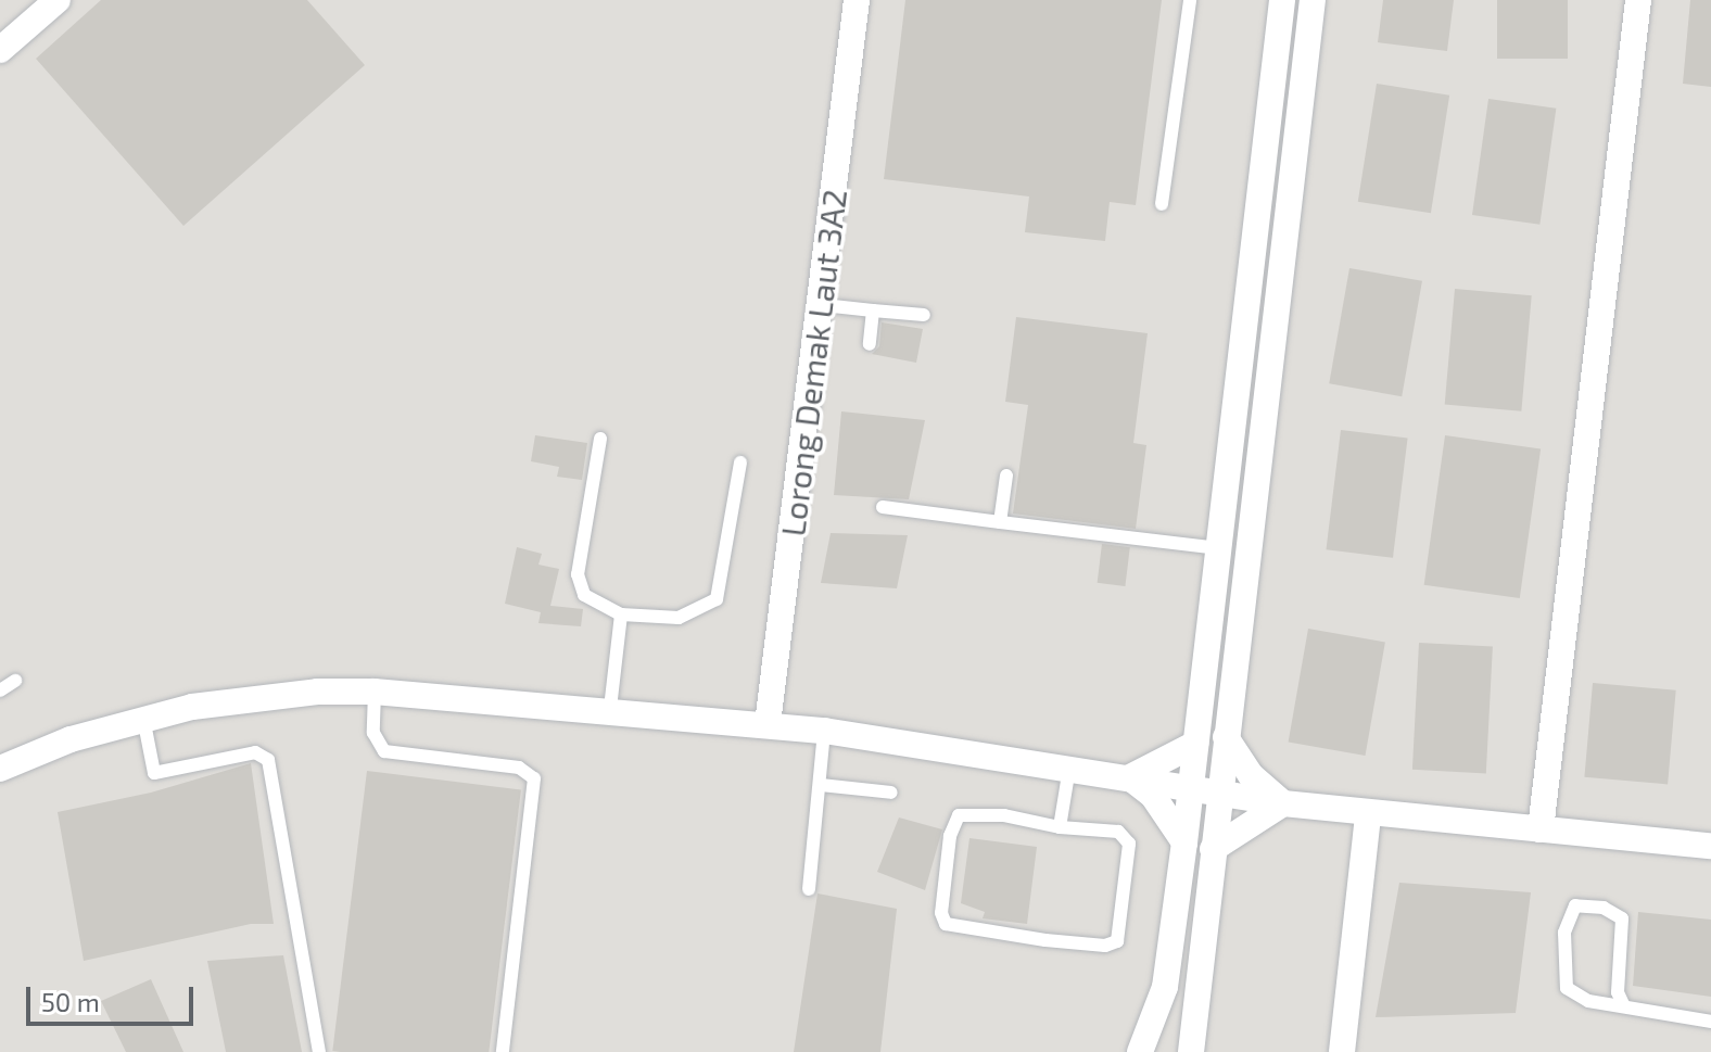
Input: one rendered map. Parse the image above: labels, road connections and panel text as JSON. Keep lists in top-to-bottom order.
{
  "streets": {
    "street": ["Lorong Demak Laut 3A2"]
  },
  "scale_bar": "50 m"
}
